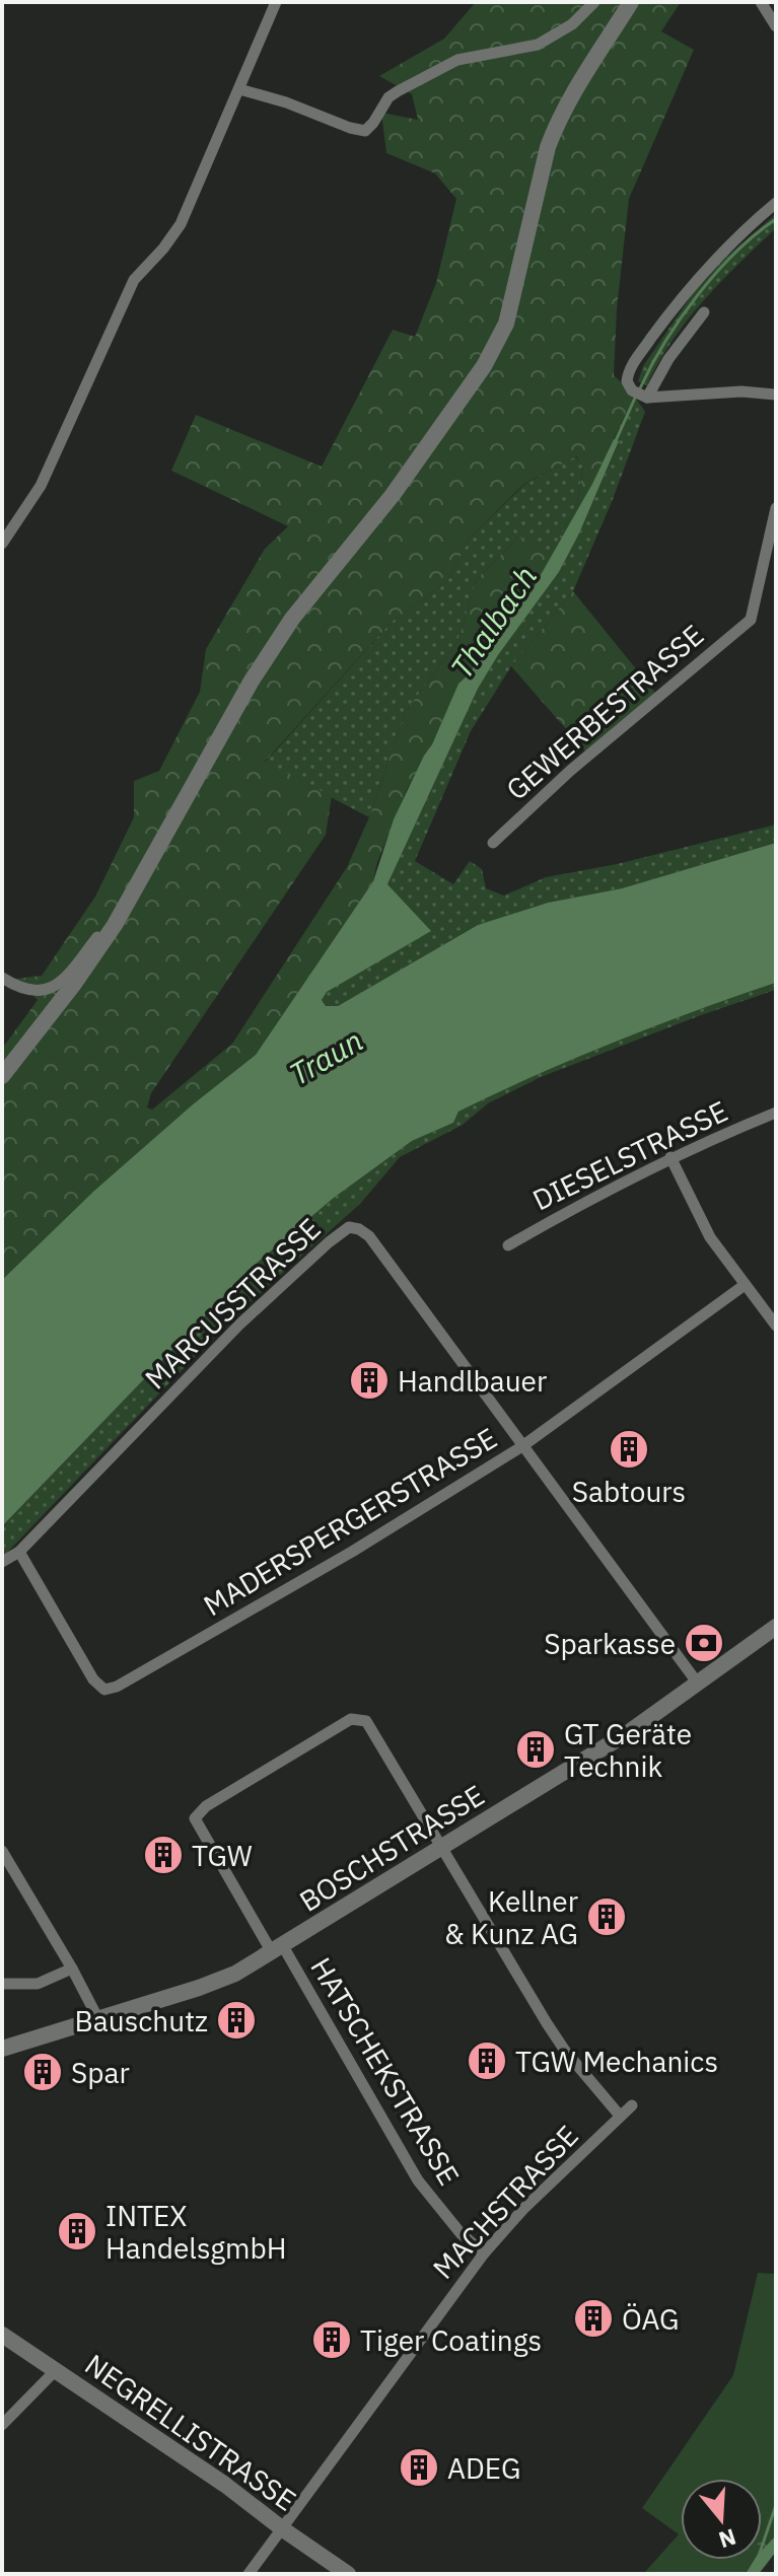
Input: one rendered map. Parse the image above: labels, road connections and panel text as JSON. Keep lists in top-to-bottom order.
{
  "streets": {
    "main road": ["BOSCHSTRASSE", "NEGRELLISTRASSE"],
    "street": [
      "GEWERBESTRASSE",
      "DIESELSTRASSE",
      "MARCUSSTRASSE",
      "MADERSPERGERSTRASSE",
      "HATSCHEKSTRASSE",
      "MACHSTRASSE"
    ]
  },
  "crossings": [
    ["MARCUSSTRASSE", "MADERSPERGERSTRASSE"],
    ["MARCUSSTRASSE", "BOSCHSTRASSE"],
    ["BOSCHSTRASSE", "HATSCHEKSTRASSE"],
    ["HATSCHEKSTRASSE", "MACHSTRASSE"],
    ["MACHSTRASSE", "NEGRELLISTRASSE"]
  ],
  "water": ["Thalbach", "Traun"],
  "places": {
    "building": [
      "Handlbauer",
      "Sabtours",
      "GT Geräte Technik",
      "TGW",
      "Kellner & Kunz AG",
      "Bauschutz",
      "TGW Mechanics",
      "Spar",
      "INTEX HandelsgmbH",
      "ÖAG",
      "Tiger Coatings",
      "ADEG"
    ],
    "bank": ["Sparkasse"]
  },
  "north": "bottom"
}
